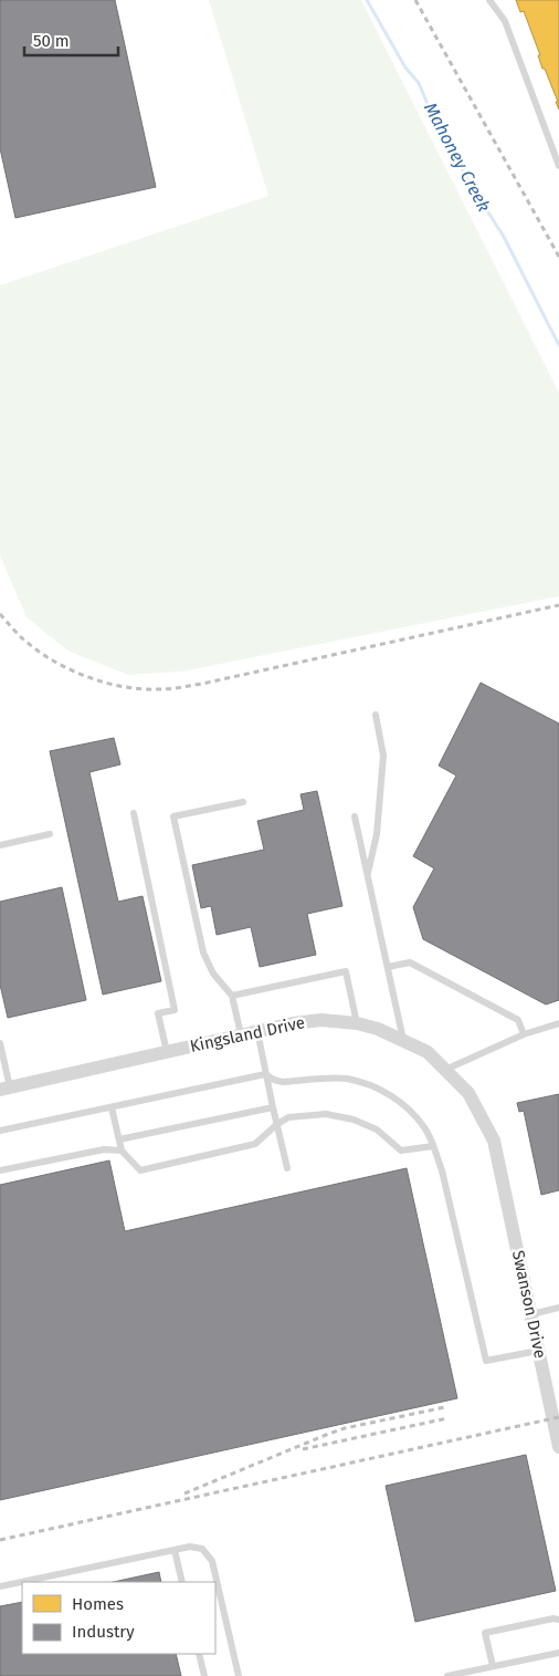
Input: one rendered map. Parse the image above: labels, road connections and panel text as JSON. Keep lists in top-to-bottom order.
{
  "streets": {
    "street": ["Kingsland Drive", "Swanson Drive"]
  },
  "crossings": [
    ["Kingsland Drive", "Swanson Drive"]
  ],
  "water": ["Mahoney Creek"],
  "legend": ["Homes", "Industry"],
  "scale_bar": "50 m"
}
